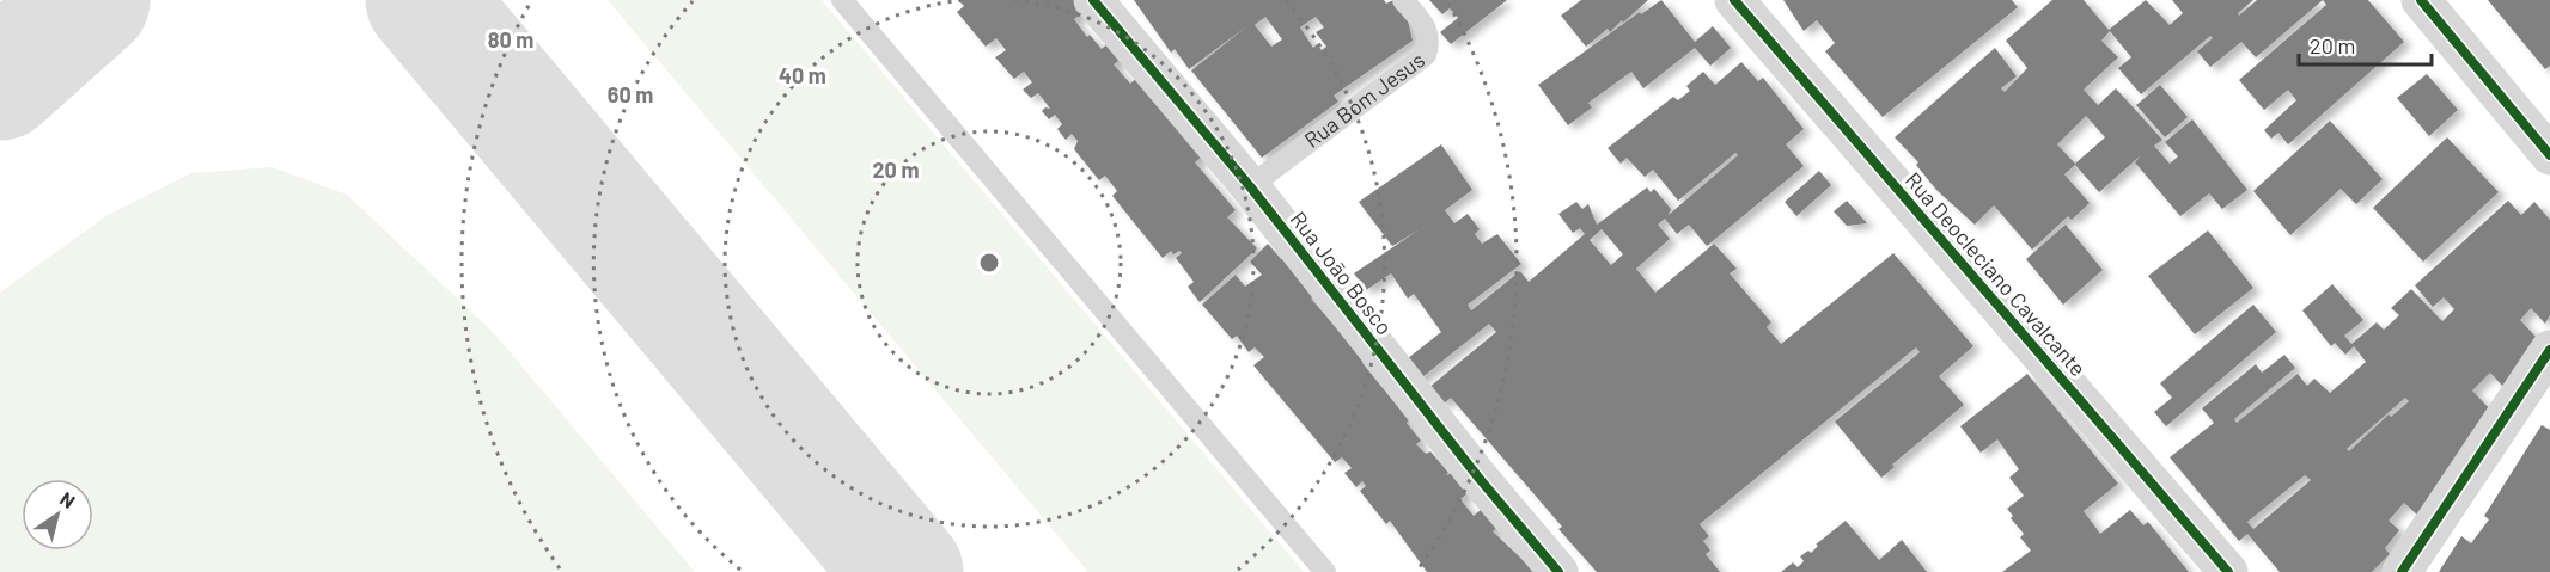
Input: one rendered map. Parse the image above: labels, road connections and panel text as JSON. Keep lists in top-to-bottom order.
{
  "streets": {
    "street": ["Rua João Bosco", "Rua Deocleciano Cavalcante"],
    "lane": ["Rua Bom Jesus"]
  },
  "crossings": [
    ["Rua Bom Jesus", "Rua João Bosco"]
  ],
  "scale_bar": "20 m",
  "north": "top right",
  "rings": [
    "80 m",
    "40 m",
    "60 m",
    "20 m"
  ]
}
